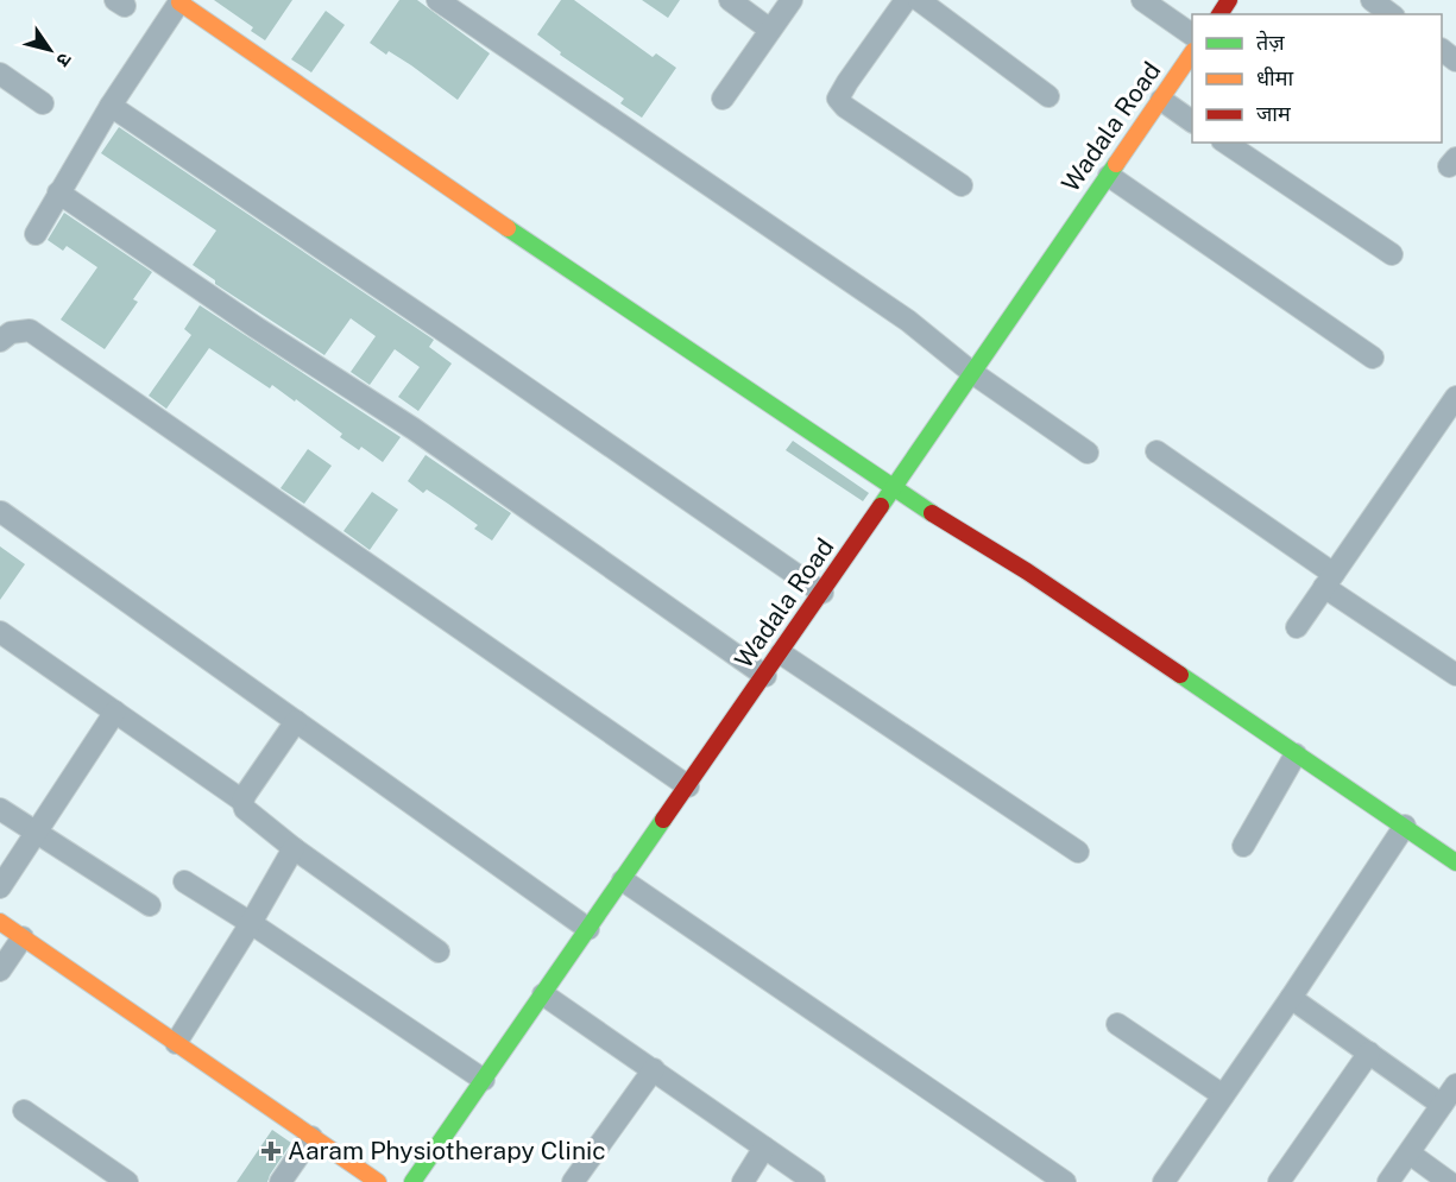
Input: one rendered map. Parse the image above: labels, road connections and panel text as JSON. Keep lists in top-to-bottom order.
{
  "streets": {
    "street": ["Wadala Road"]
  },
  "places": {
    "health": ["Aaram Physiotherapy Clinic"]
  },
  "legend": ["तेज़", "धीमा", "जाम"],
  "north": "bottom right"
}
